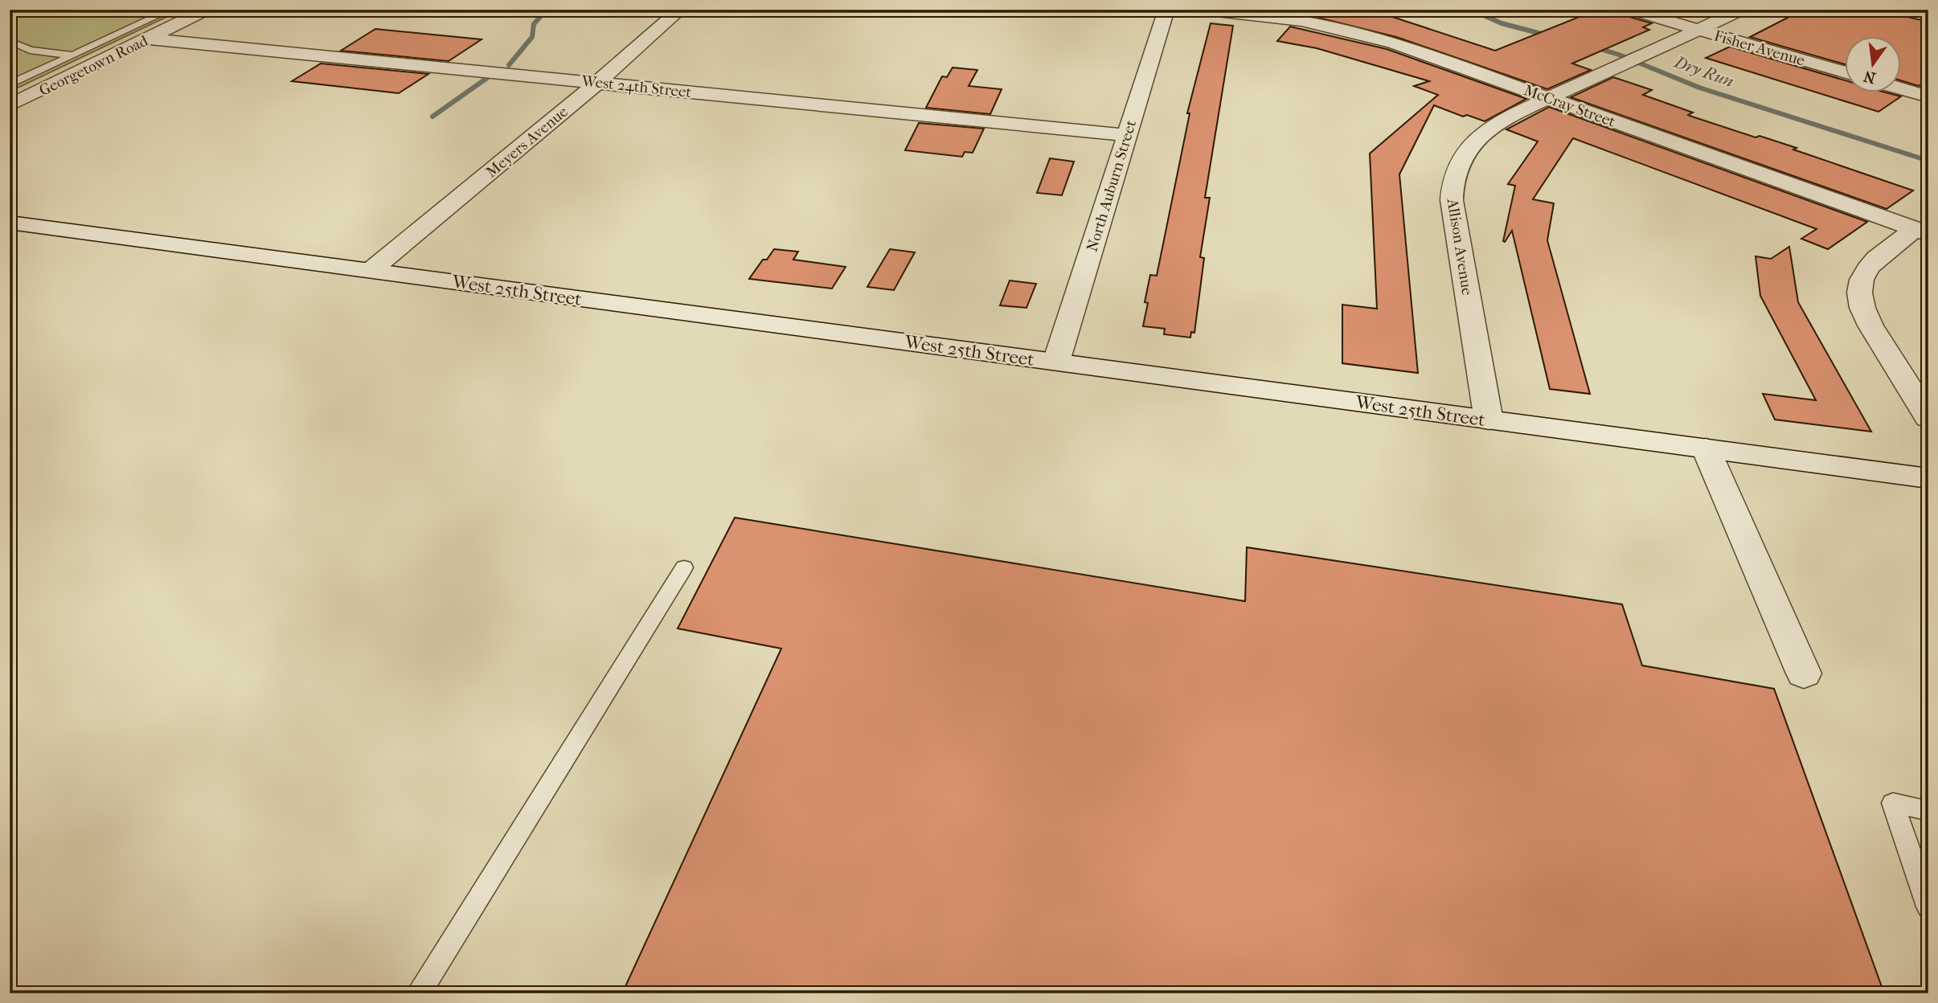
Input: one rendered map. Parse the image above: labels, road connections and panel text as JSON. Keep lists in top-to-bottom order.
{
  "streets": {
    "street": [
      "Fisher Avenue",
      "Georgetown Road",
      "West 24th Street",
      "McCray Street",
      "Meyers Avenue",
      "North Auburn Street",
      "Allison Avenue",
      "West 25th Street"
    ]
  },
  "crossings": [
    ["Fisher Avenue", "Allison Avenue"],
    ["Georgetown Road", "West 24th Street"],
    ["West 24th Street", "Meyers Avenue"],
    ["West 24th Street", "North Auburn Street"],
    ["McCray Street", "Allison Avenue"],
    ["Meyers Avenue", "West 25th Street"],
    ["North Auburn Street", "West 25th Street"],
    ["Allison Avenue", "West 25th Street"]
  ],
  "water": ["Dry Run"],
  "north": "bottom"
}
